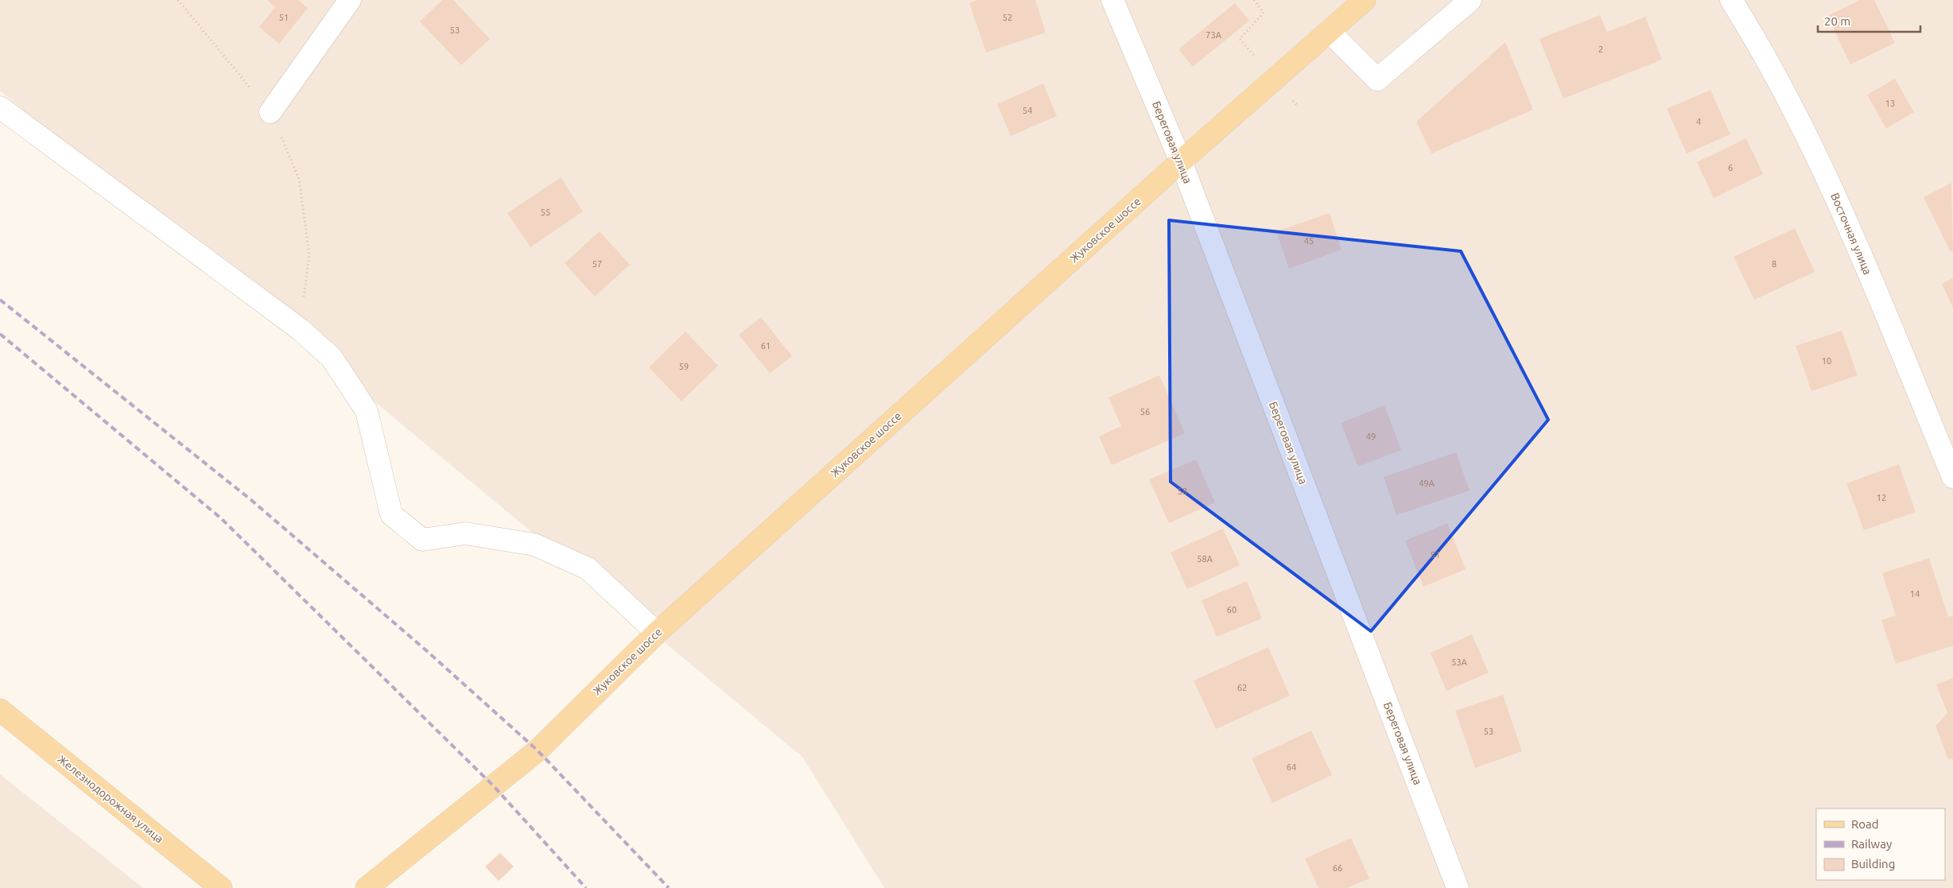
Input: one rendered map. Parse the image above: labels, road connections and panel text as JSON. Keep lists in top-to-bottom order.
{
  "streets": {
    "main road": ["Жуковское шоссе", "Железнодорожная улица"],
    "street": ["Береговая улица", "Восточная улица"]
  },
  "crossings": [
    ["Береговая улица", "Жуковское шоссе"]
  ],
  "house_numbers": [
    "51",
    "52",
    "53",
    "73А",
    "2",
    "13",
    "54",
    "4",
    "6",
    "55",
    "45",
    "57",
    "8",
    "61",
    "10",
    "59",
    "56",
    "49",
    "49А",
    "58",
    "12",
    "51",
    "58А",
    "14",
    "60",
    "53А",
    "62",
    "53",
    "64",
    "66"
  ],
  "legend": ["Road", "Railway", "Building"],
  "scale_bar": "20 m"
}
